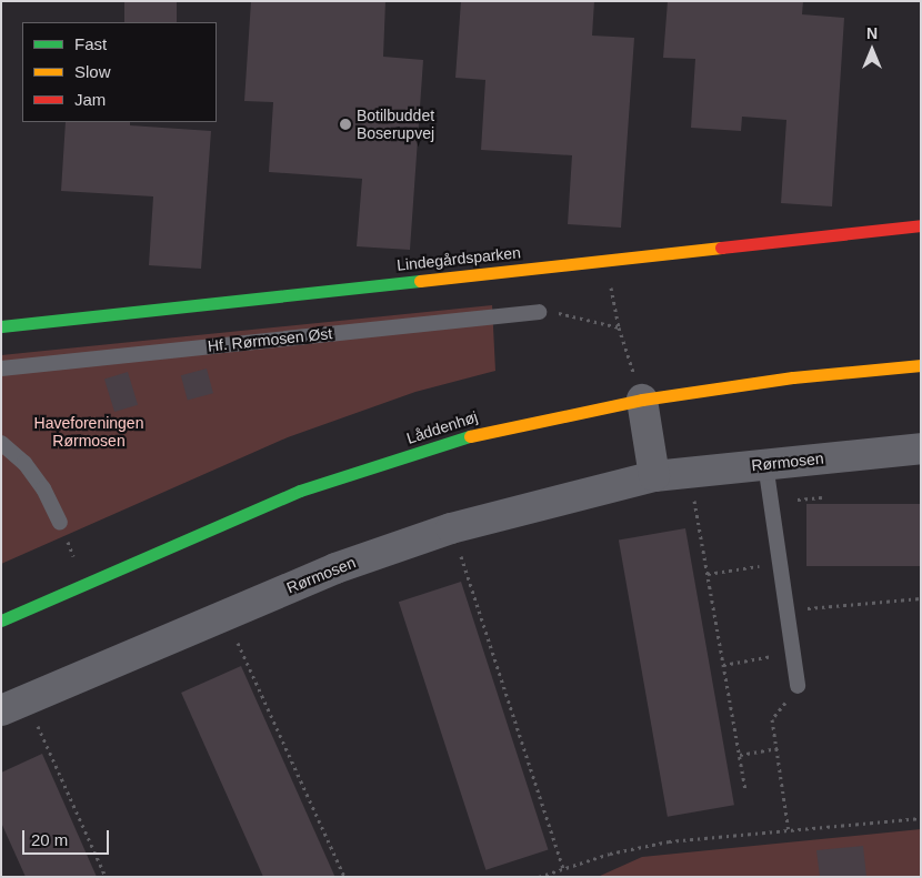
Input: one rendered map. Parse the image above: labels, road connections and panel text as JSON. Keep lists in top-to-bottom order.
{
  "streets": {
    "street": ["Lindegårdsparken", "Låddenhøj", "Rørmosen"],
    "lane": ["Hf. Rørmosen Øst"]
  },
  "parks": ["Haveforeningen Rørmosen"],
  "places": ["Botilbuddet Boserupvej"],
  "legend": ["Fast", "Slow", "Jam"],
  "scale_bar": "20 m",
  "north": "top"
}
